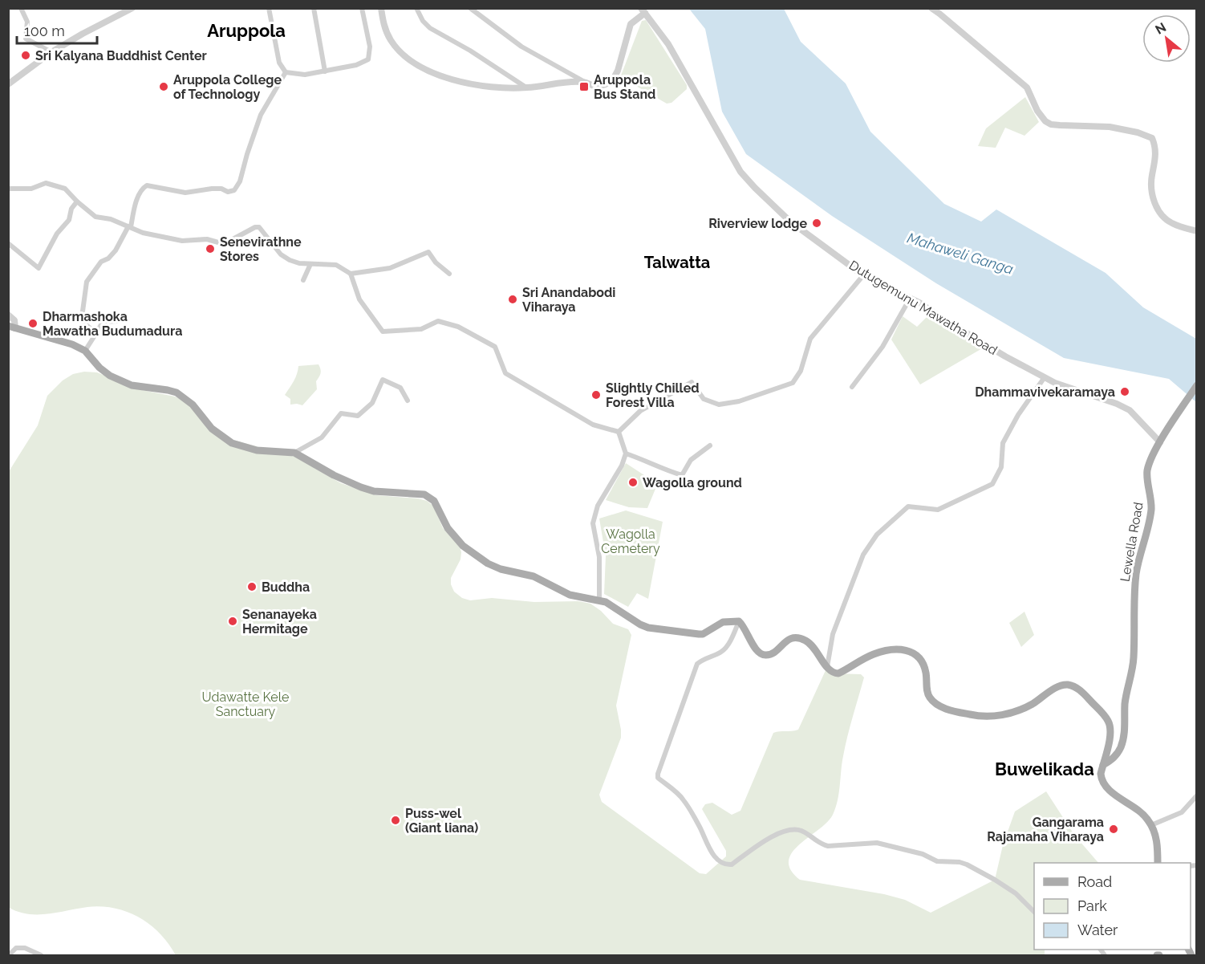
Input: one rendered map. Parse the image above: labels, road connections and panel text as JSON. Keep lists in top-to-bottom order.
{
  "streets": {
    "main road": ["Lewella Road"],
    "street": ["Dutugemunu Mawatha Road"]
  },
  "crossings": [
    ["Dutugemunu Mawatha Road", "Lewella Road"]
  ],
  "districts": ["Aruppola", "Talwatta", "Buwelikada"],
  "water": ["Mahaweli Ganga"],
  "parks": ["Wagolla Cemetery", "Udawatte Kele Sanctuary"],
  "places": {
    "other": [
      "Sri Kalyana Buddhist Center",
      "Aruppola College of Technology",
      "Riverview lodge",
      "Senevirathne Stores",
      "Sri Anandabodi Viharaya",
      "Dharmashoka Mawatha Budumadura",
      "Dhammavivekaramaya",
      "Slightly Chilled Forest Villa",
      "Wagolla ground",
      "Buddha",
      "Senanayeka Hermitage",
      "Puss-wel (Giant liana)",
      "Gangarama Rajamaha Viharaya"
    ],
    "transit": ["Aruppola Bus Stand"]
  },
  "legend": ["Road", "Park", "Water"],
  "scale_bar": "100 m",
  "north": "top left"
}
